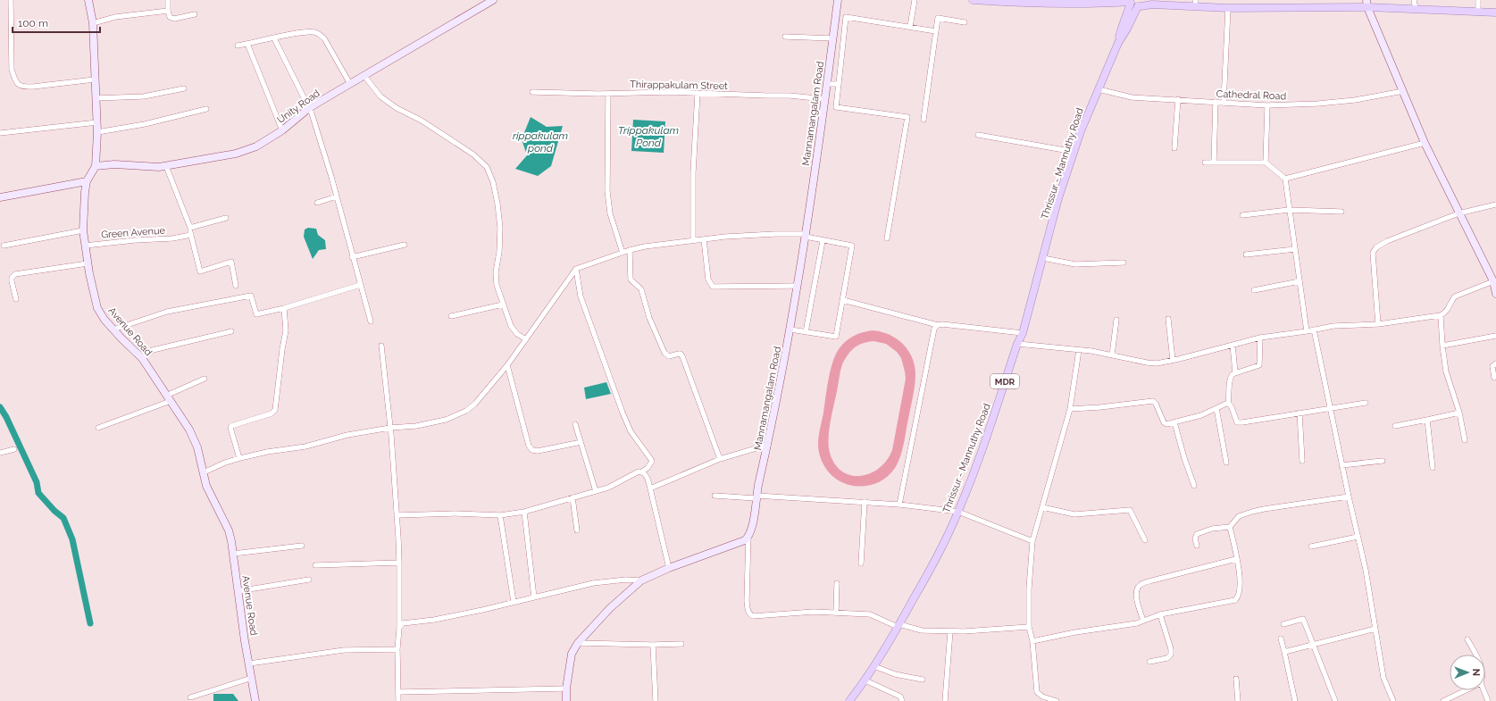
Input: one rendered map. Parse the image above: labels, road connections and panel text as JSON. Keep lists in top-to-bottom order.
{
  "streets": {
    "main road": ["Thrissur - Mannuthy Road", "MDR"],
    "street": [
      "Thirappakulam Street",
      "Cathedral Road",
      "Unity Road",
      "Mannamangalam Road",
      "Green Avenue",
      "Avenue Road"
    ]
  },
  "crossings": [
    ["Thirappakulam Street", "Mannamangalam Road"],
    ["Cathedral Road", "Thrissur - Mannuthy Road"],
    ["Unity Road", "Avenue Road"],
    ["Thrissur - Mannuthy Road", "MDR"],
    ["Green Avenue", "Avenue Road"]
  ],
  "water": ["Trippakulam Pond", "rippakulam pond"],
  "scale_bar": "100 m",
  "north": "right"
}
